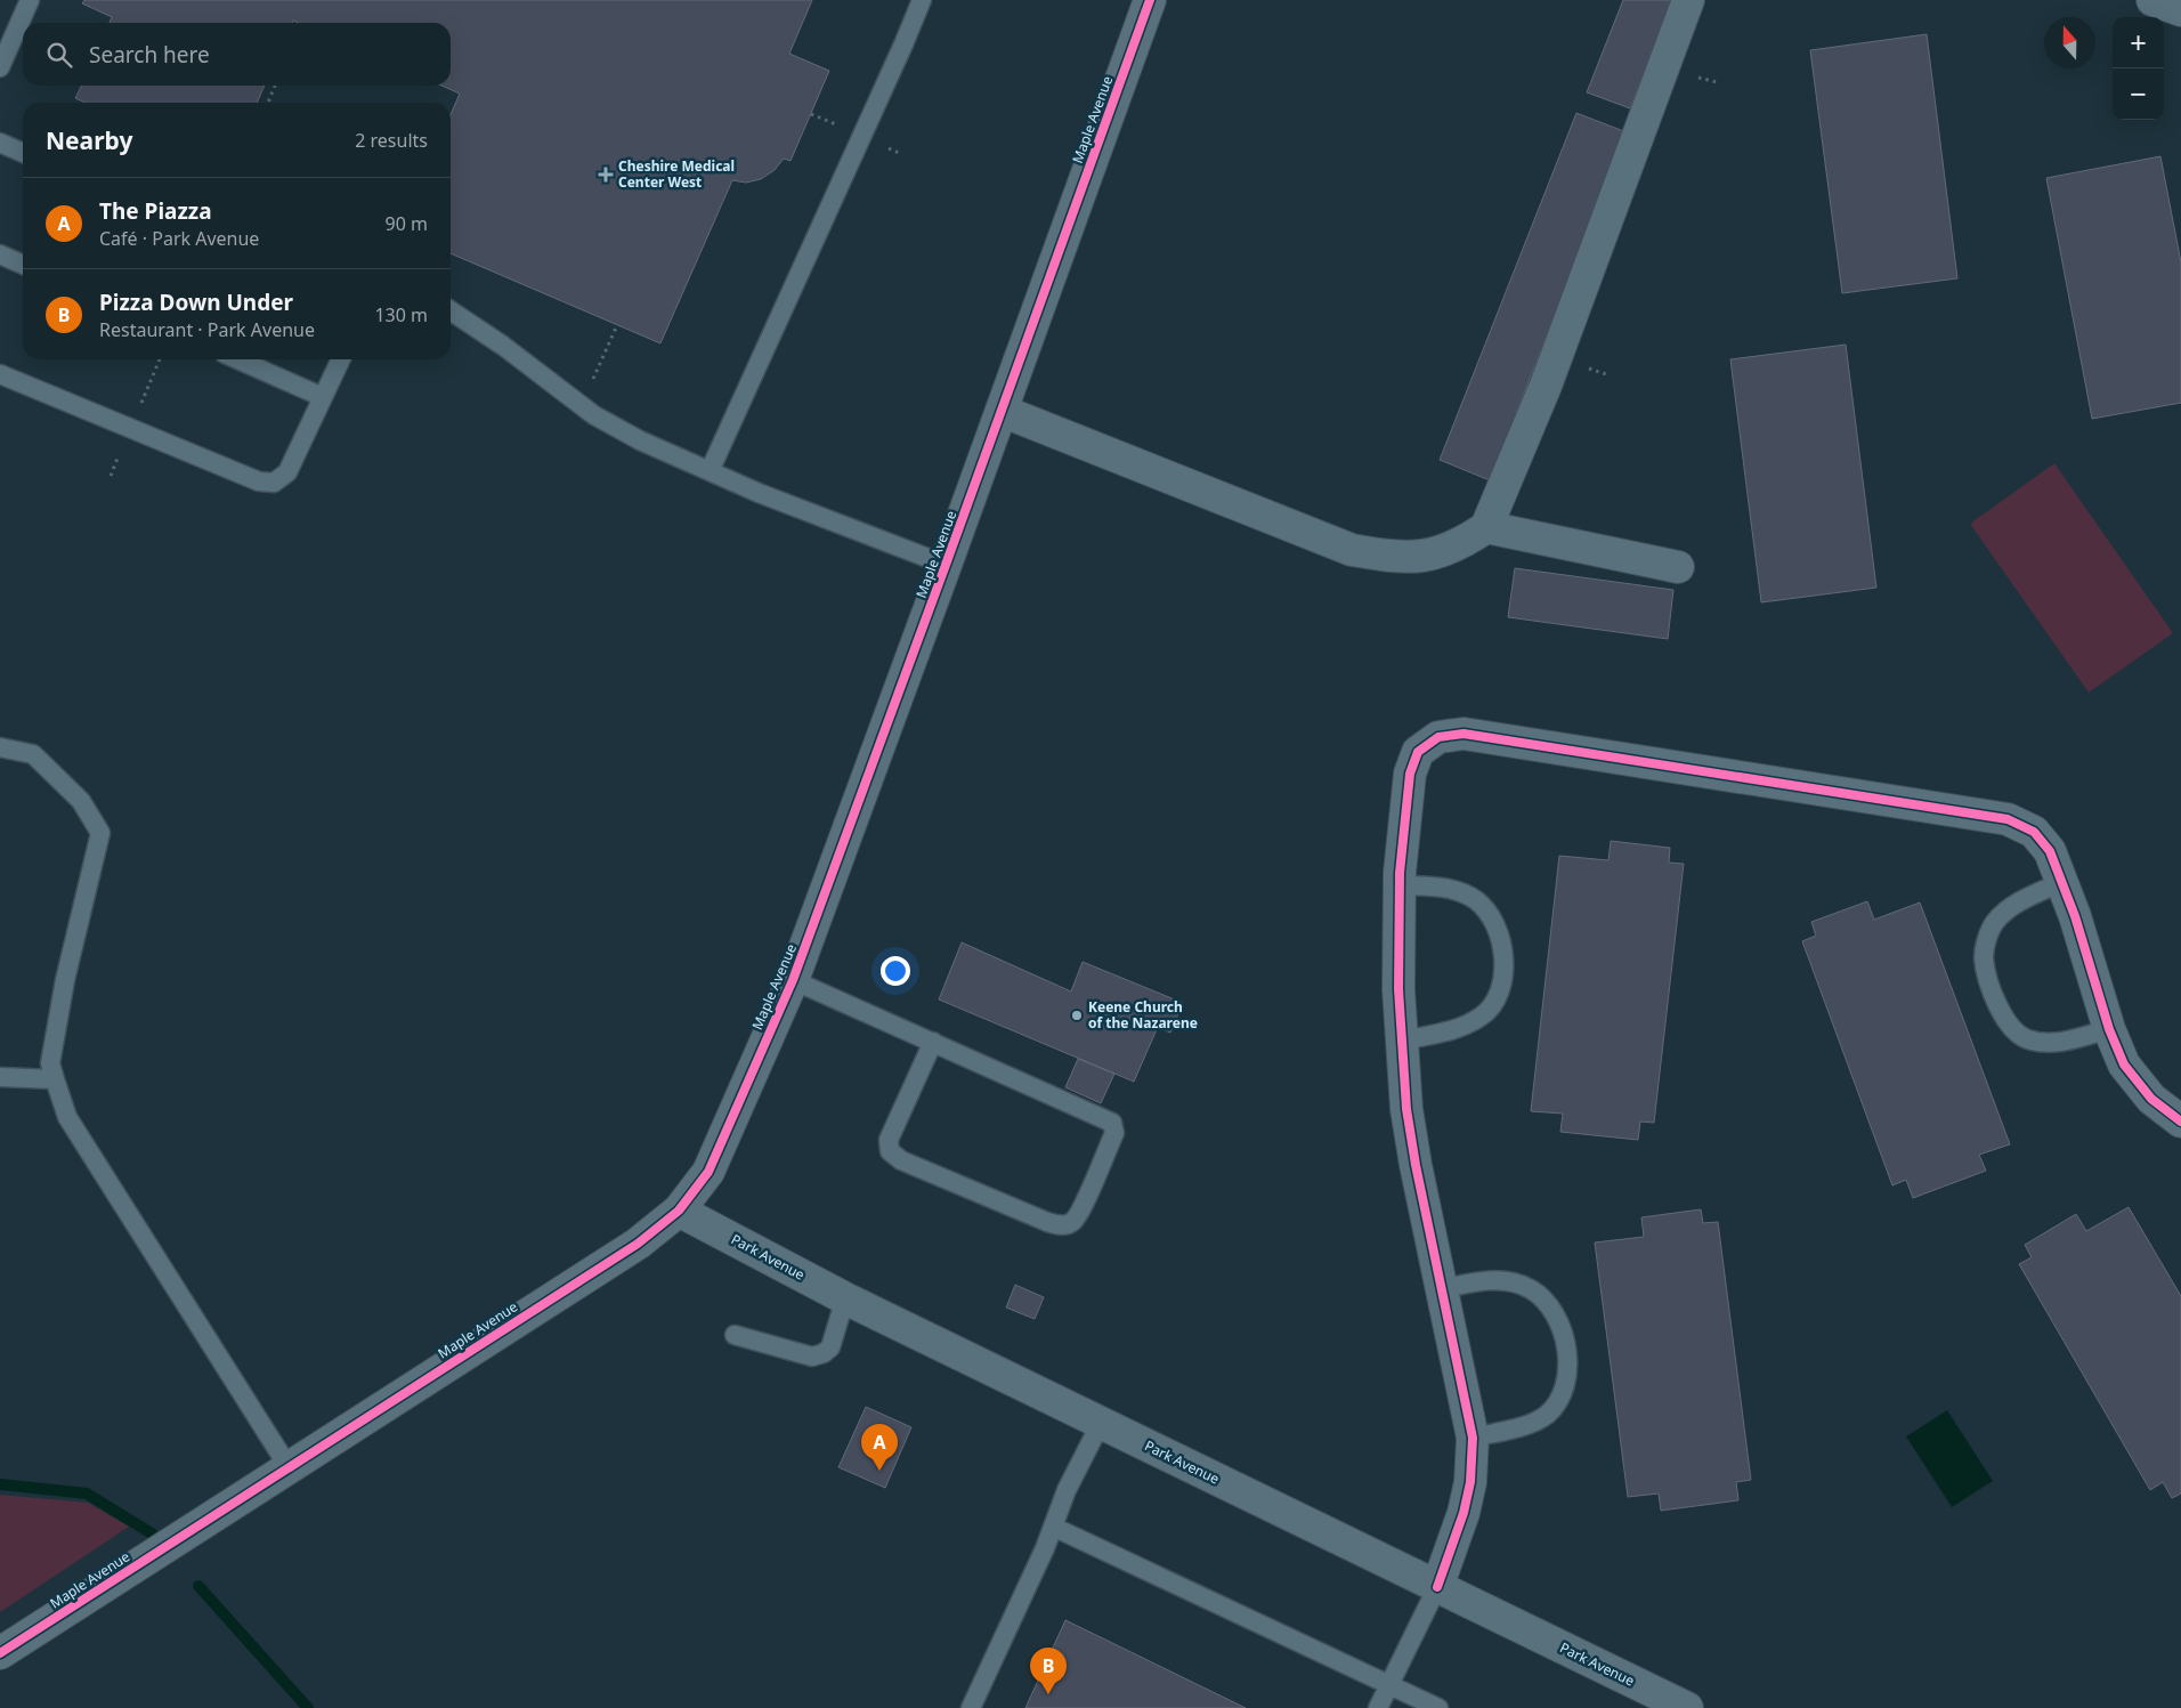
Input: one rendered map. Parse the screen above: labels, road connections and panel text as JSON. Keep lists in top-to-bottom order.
{
  "streets": {
    "street": ["Maple Avenue", "Park Avenue"]
  },
  "crossings": [
    ["Maple Avenue", "Park Avenue"]
  ],
  "places": {
    "health": ["Cheshire Medical Center West"],
    "other": ["Keene Church of the Nazarene"]
  },
  "north": "top",
  "page": {
    "map_buttons": ["+", "−"],
    "search": "Search here",
    "heading": ["Nearby", "2 results"],
    "list": [
      {
        "mark": "A",
        "name": "The Piazza",
        "note": "Café · Park Avenue",
        "value": "90 m"
      },
      {
        "mark": "B",
        "name": "Pizza Down Under",
        "note": "Restaurant · Park Avenue",
        "value": "130 m"
      }
    ],
    "pins": ["A", "B"]
  }
}
